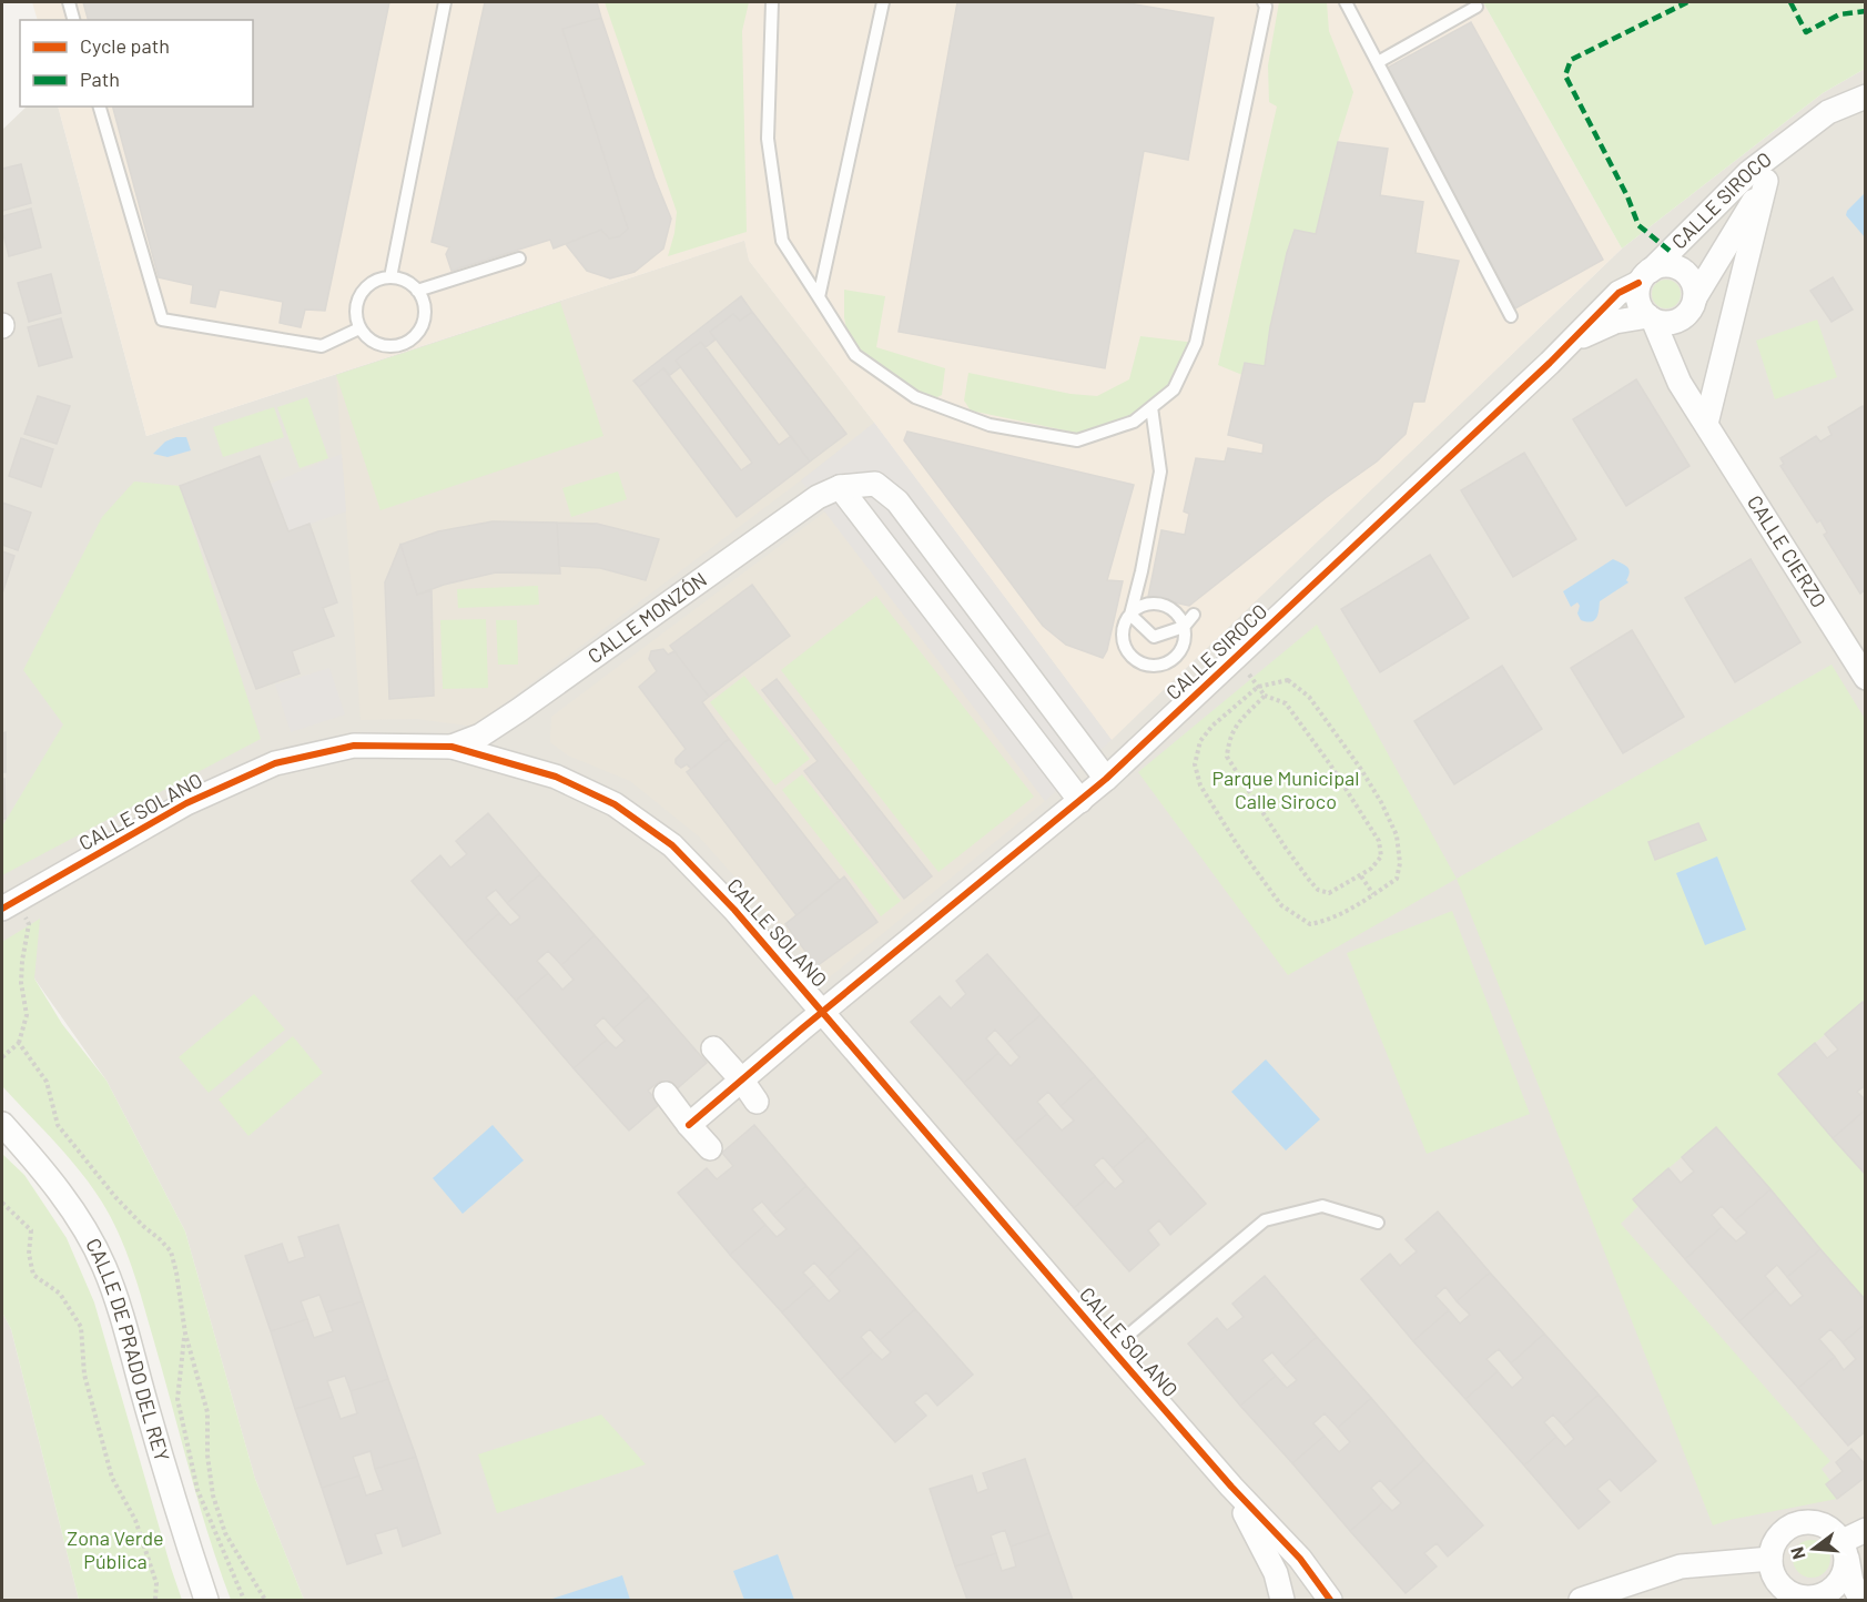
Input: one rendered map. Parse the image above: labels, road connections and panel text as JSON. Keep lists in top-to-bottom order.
{
  "streets": {
    "street": [
      "CALLE SIROCO",
      "CALLE CIERZO",
      "CALLE MONZÓN",
      "CALLE SOLANO",
      "CALLE DE PRADO DEL REY"
    ]
  },
  "crossings": [
    ["CALLE SIROCO", "CALLE CIERZO"],
    ["CALLE SIROCO", "CALLE MONZÓN"],
    ["CALLE SIROCO", "CALLE SOLANO"],
    ["CALLE MONZÓN", "CALLE SOLANO"]
  ],
  "parks": ["Parque Municipal Calle Siroco", "Zona Verde Pública"],
  "legend": ["Cycle path", "Path"],
  "north": "left"
}
